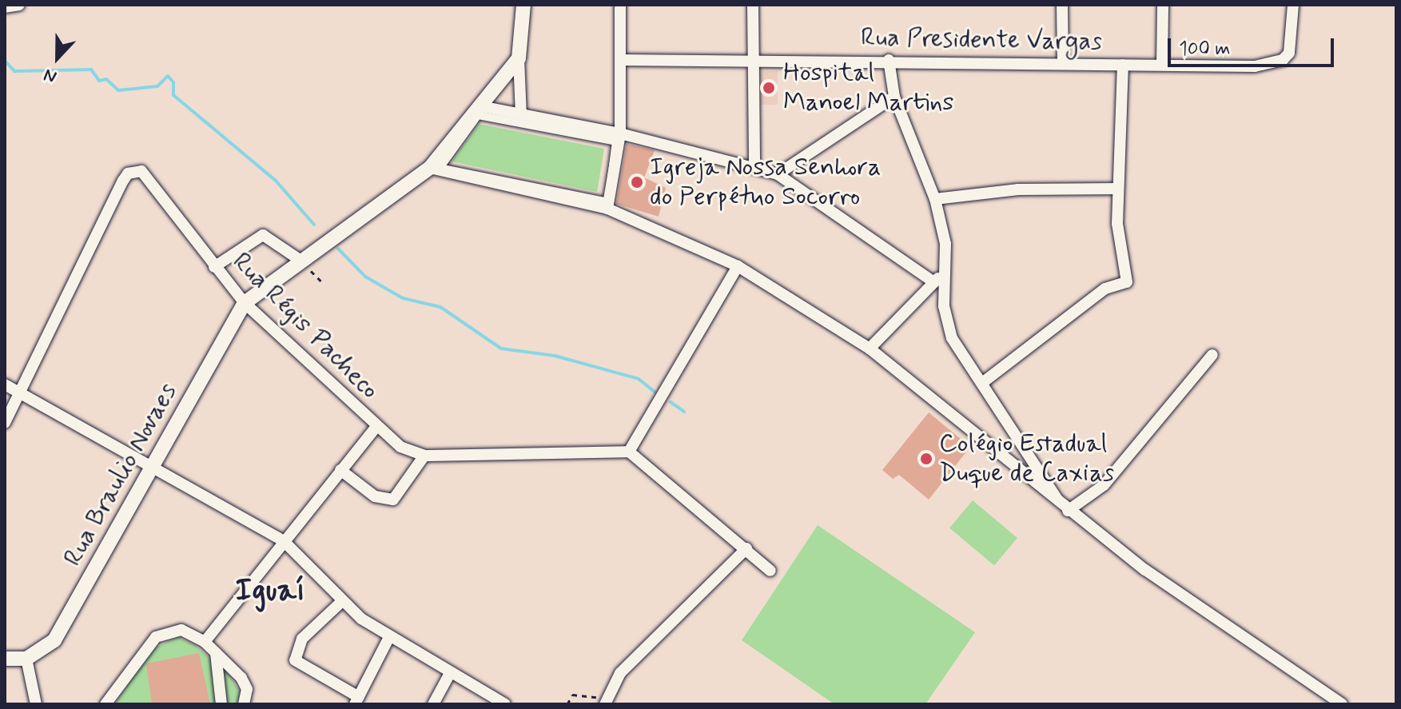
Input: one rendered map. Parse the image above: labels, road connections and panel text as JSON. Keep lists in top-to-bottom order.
{
  "streets": {
    "street": ["Rua Presidente Vargas", "Rua Régis Pacheco", "Rua Braulio Novaes"]
  },
  "crossings": [
    ["Rua Régis Pacheco", "Rua Braulio Novaes"]
  ],
  "districts": ["Iguaí"],
  "places": ["Hospital Manoel Martins", "Igreja Nossa Senhora do Perpétuo Socorro", "Colégio Estadual Duque de Caxias"],
  "scale_bar": "100 m",
  "north": "bottom"
}
